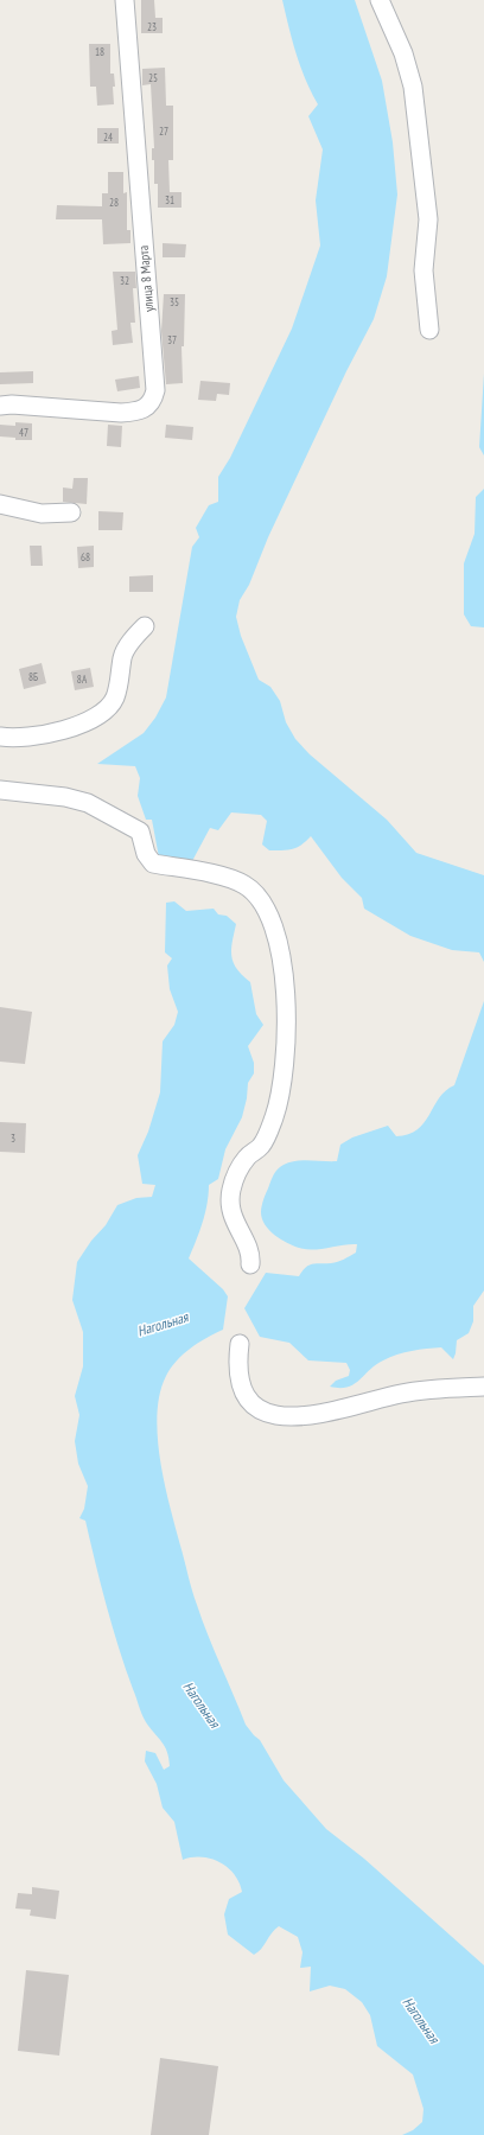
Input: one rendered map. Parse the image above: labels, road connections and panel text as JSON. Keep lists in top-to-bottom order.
{
  "streets": {
    "street": ["улица 8 Марта"]
  },
  "water": ["Нагольная"],
  "house_numbers": [
    "23",
    "18",
    "25",
    "27",
    "24",
    "31",
    "28",
    "32",
    "35",
    "37",
    "47",
    "68",
    "8Б",
    "8А",
    "3"
  ]
}
